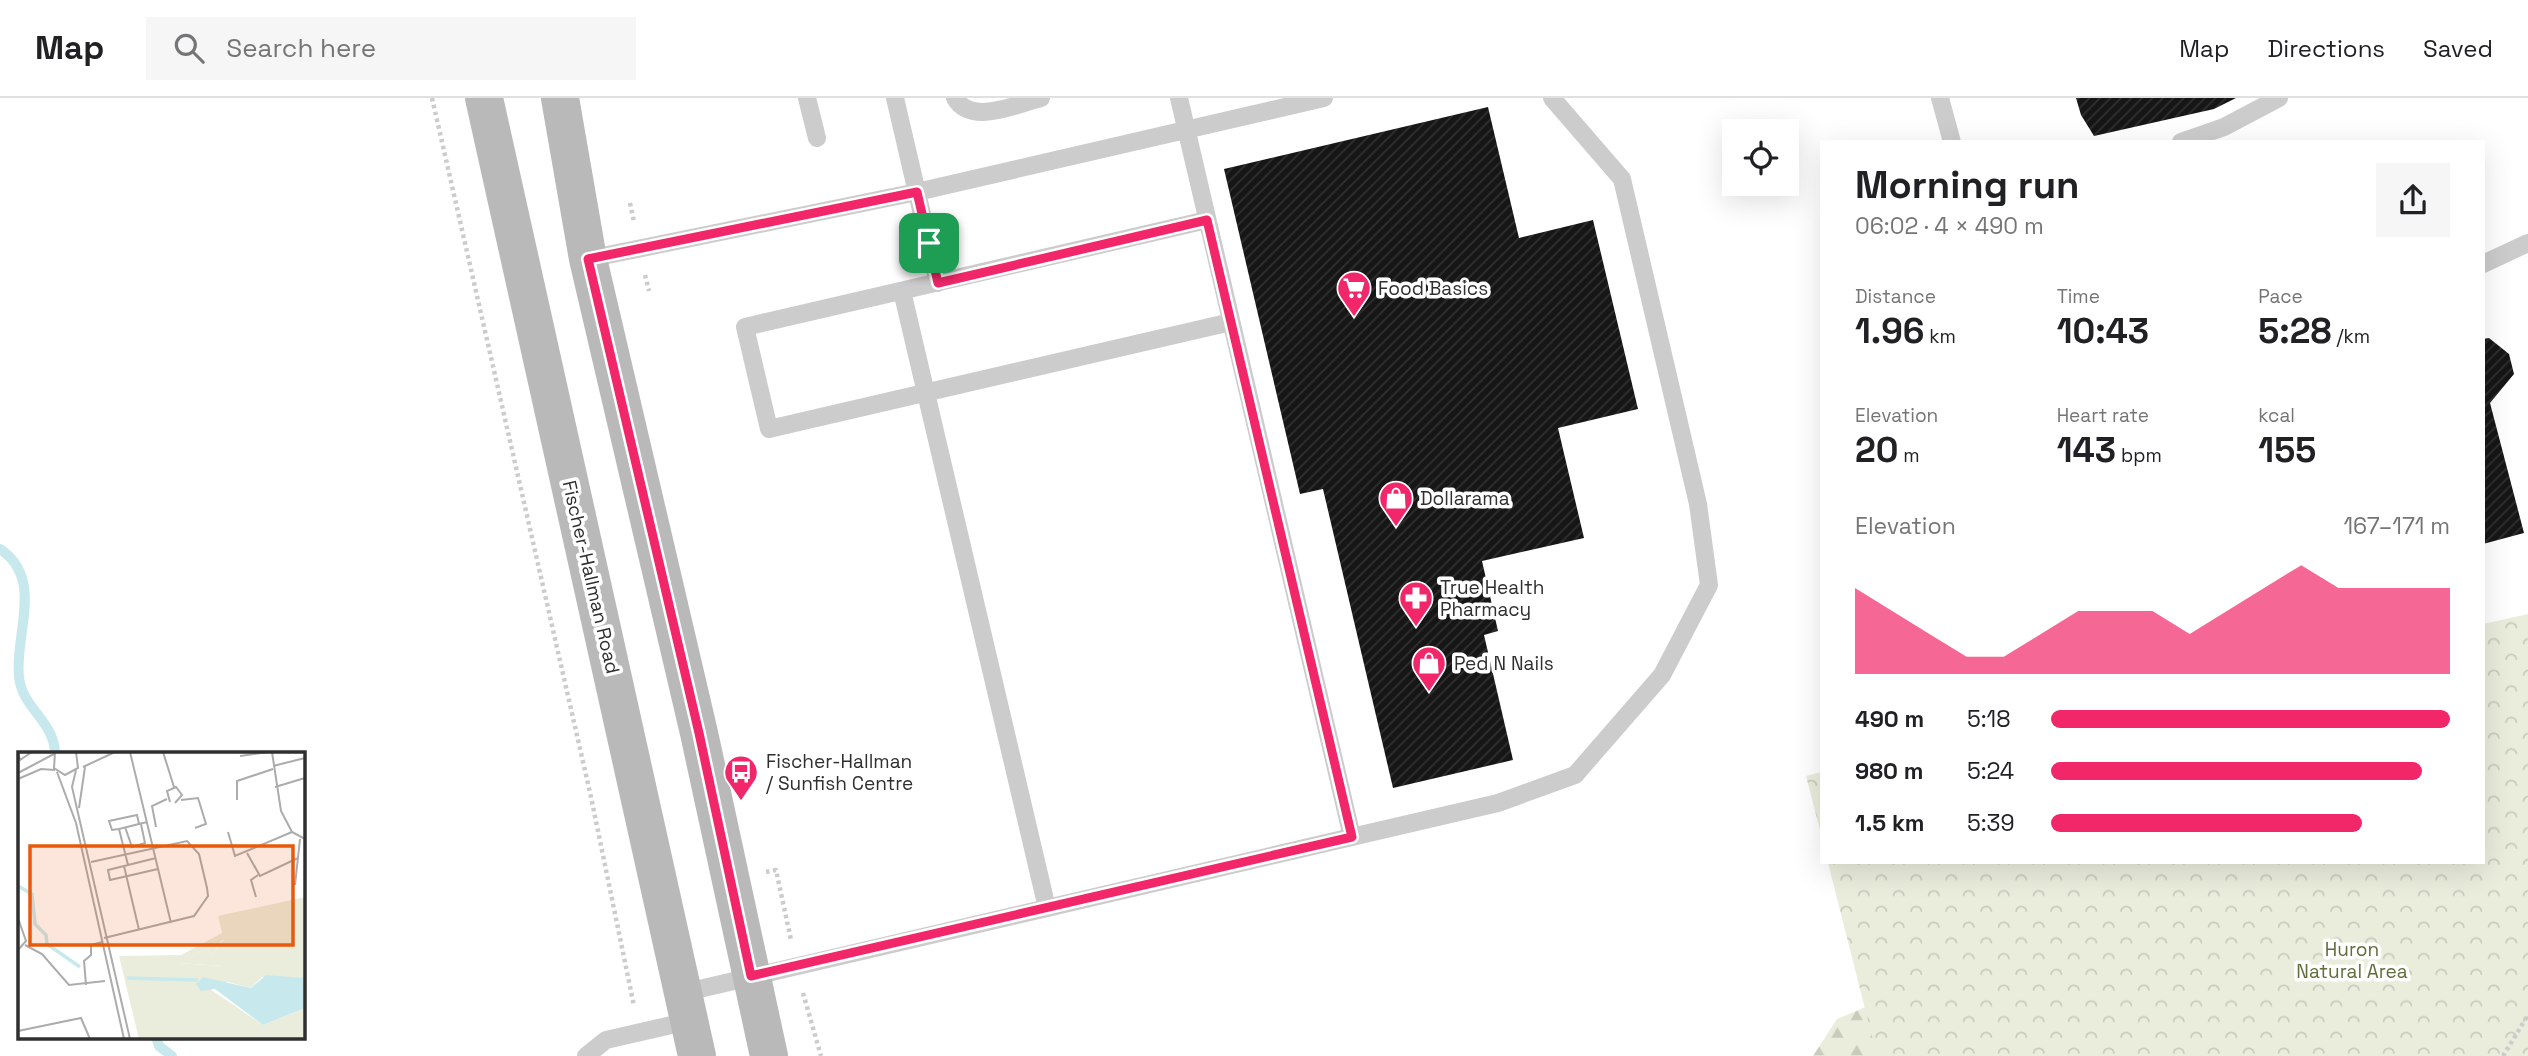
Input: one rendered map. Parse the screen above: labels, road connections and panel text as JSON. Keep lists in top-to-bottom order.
{
  "streets": {
    "main road": ["Fischer-Hallman Road"]
  },
  "parks": ["Huron Natural Area"],
  "places": {
    "supermarket": ["Food Basics"],
    "shop": ["Dollarama", "Ped N Nails"],
    "pharmacy": ["True Health Pharmacy"],
    "bus stop": ["Fischer-Hallman / Sunfish Centre"]
  },
  "page": {
    "header": "Map",
    "search": "Search here",
    "nav": ["Map", "Directions", "Saved"],
    "heading": ["Morning run", "06:02 · 4 × 490 m"],
    "stats": [
      ["Distance", "1.96 km"],
      ["Time", "10:43"],
      ["Pace", "5:28 /km"],
      ["Elevation", "20 m"],
      ["Heart rate", "143 bpm"],
      ["kcal", "155"]
    ],
    "chart": ["Elevation", "167–171 m"],
    "list": [
      {
        "name": "490 m",
        "note": "5:18"
      },
      {
        "name": "980 m",
        "note": "5:24"
      },
      {
        "name": "1.5 km",
        "note": "5:39"
      }
    ]
  }
}
